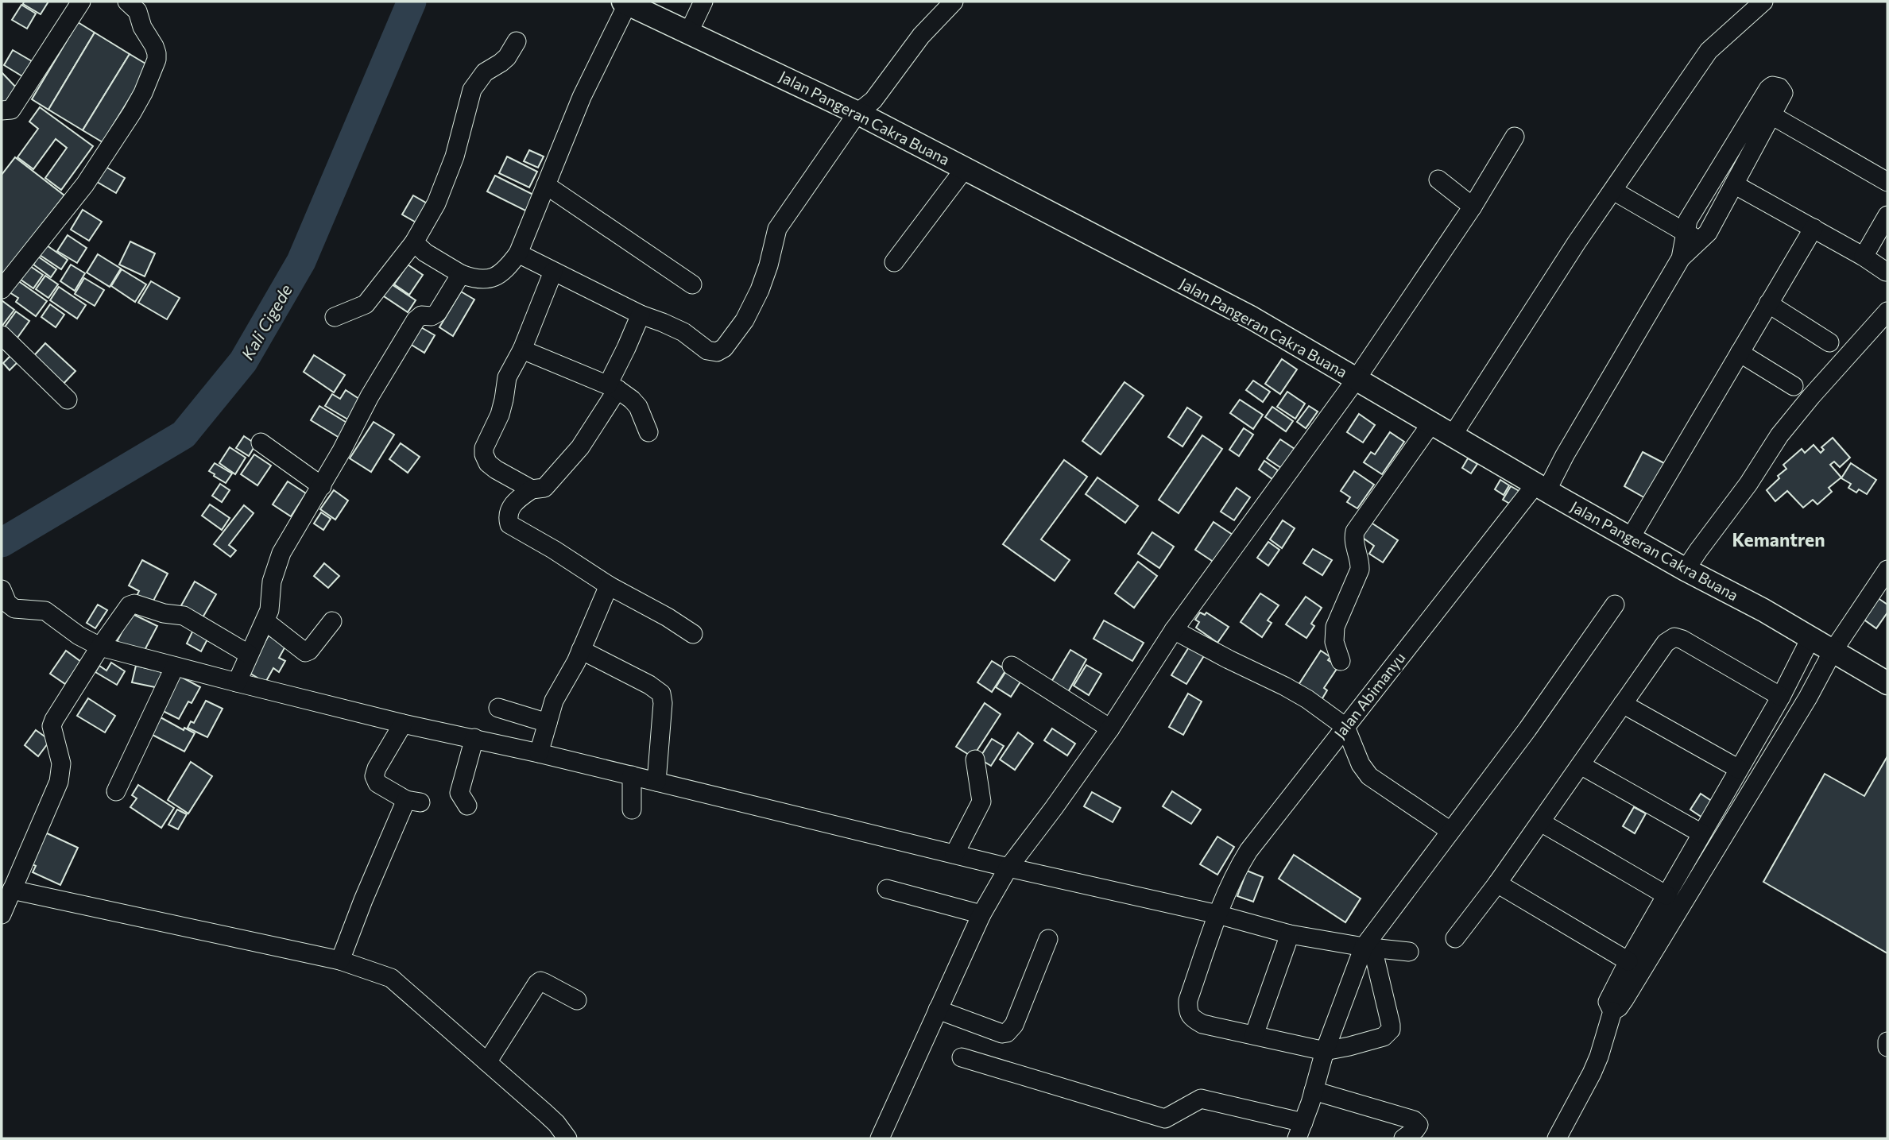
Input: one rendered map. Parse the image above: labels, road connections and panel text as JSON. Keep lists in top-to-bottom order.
{
  "streets": {
    "main road": ["Jalan Pangeran Cakra Buana"],
    "street": ["Jalan Abimanyu"]
  },
  "crossings": [
    ["Jalan Pangeran Cakra Buana", "Jalan Abimanyu"]
  ],
  "districts": ["Kemantren"],
  "water": ["Kali Cigede"]
}
